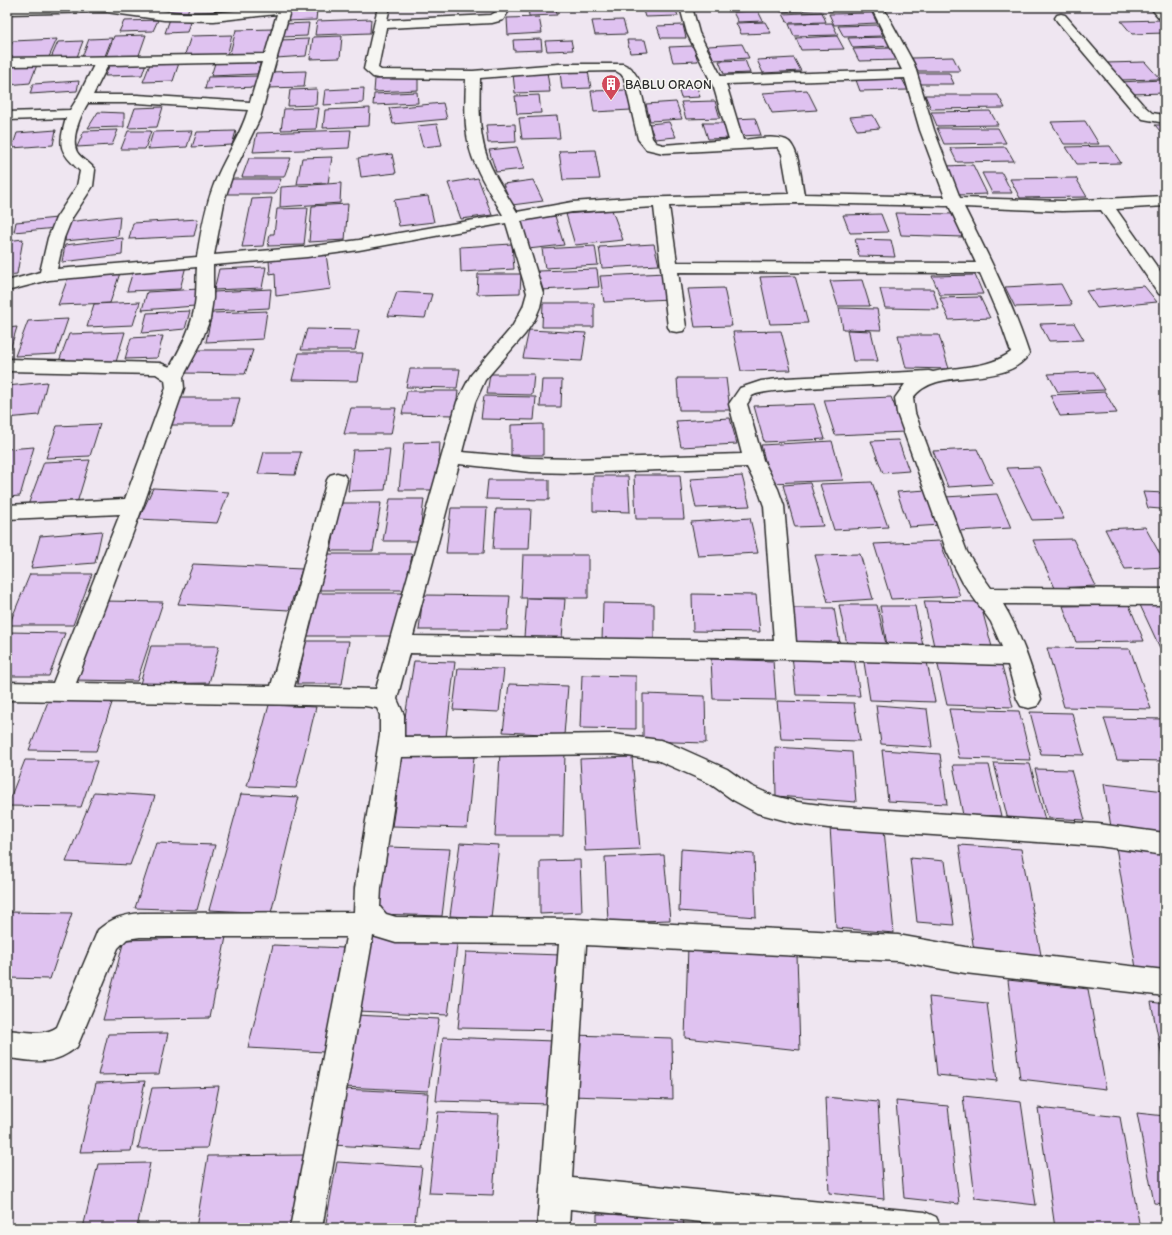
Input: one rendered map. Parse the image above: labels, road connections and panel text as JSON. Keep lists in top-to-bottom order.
{
  "places": {
    "building": ["BABLU ORAON"]
  }
}
